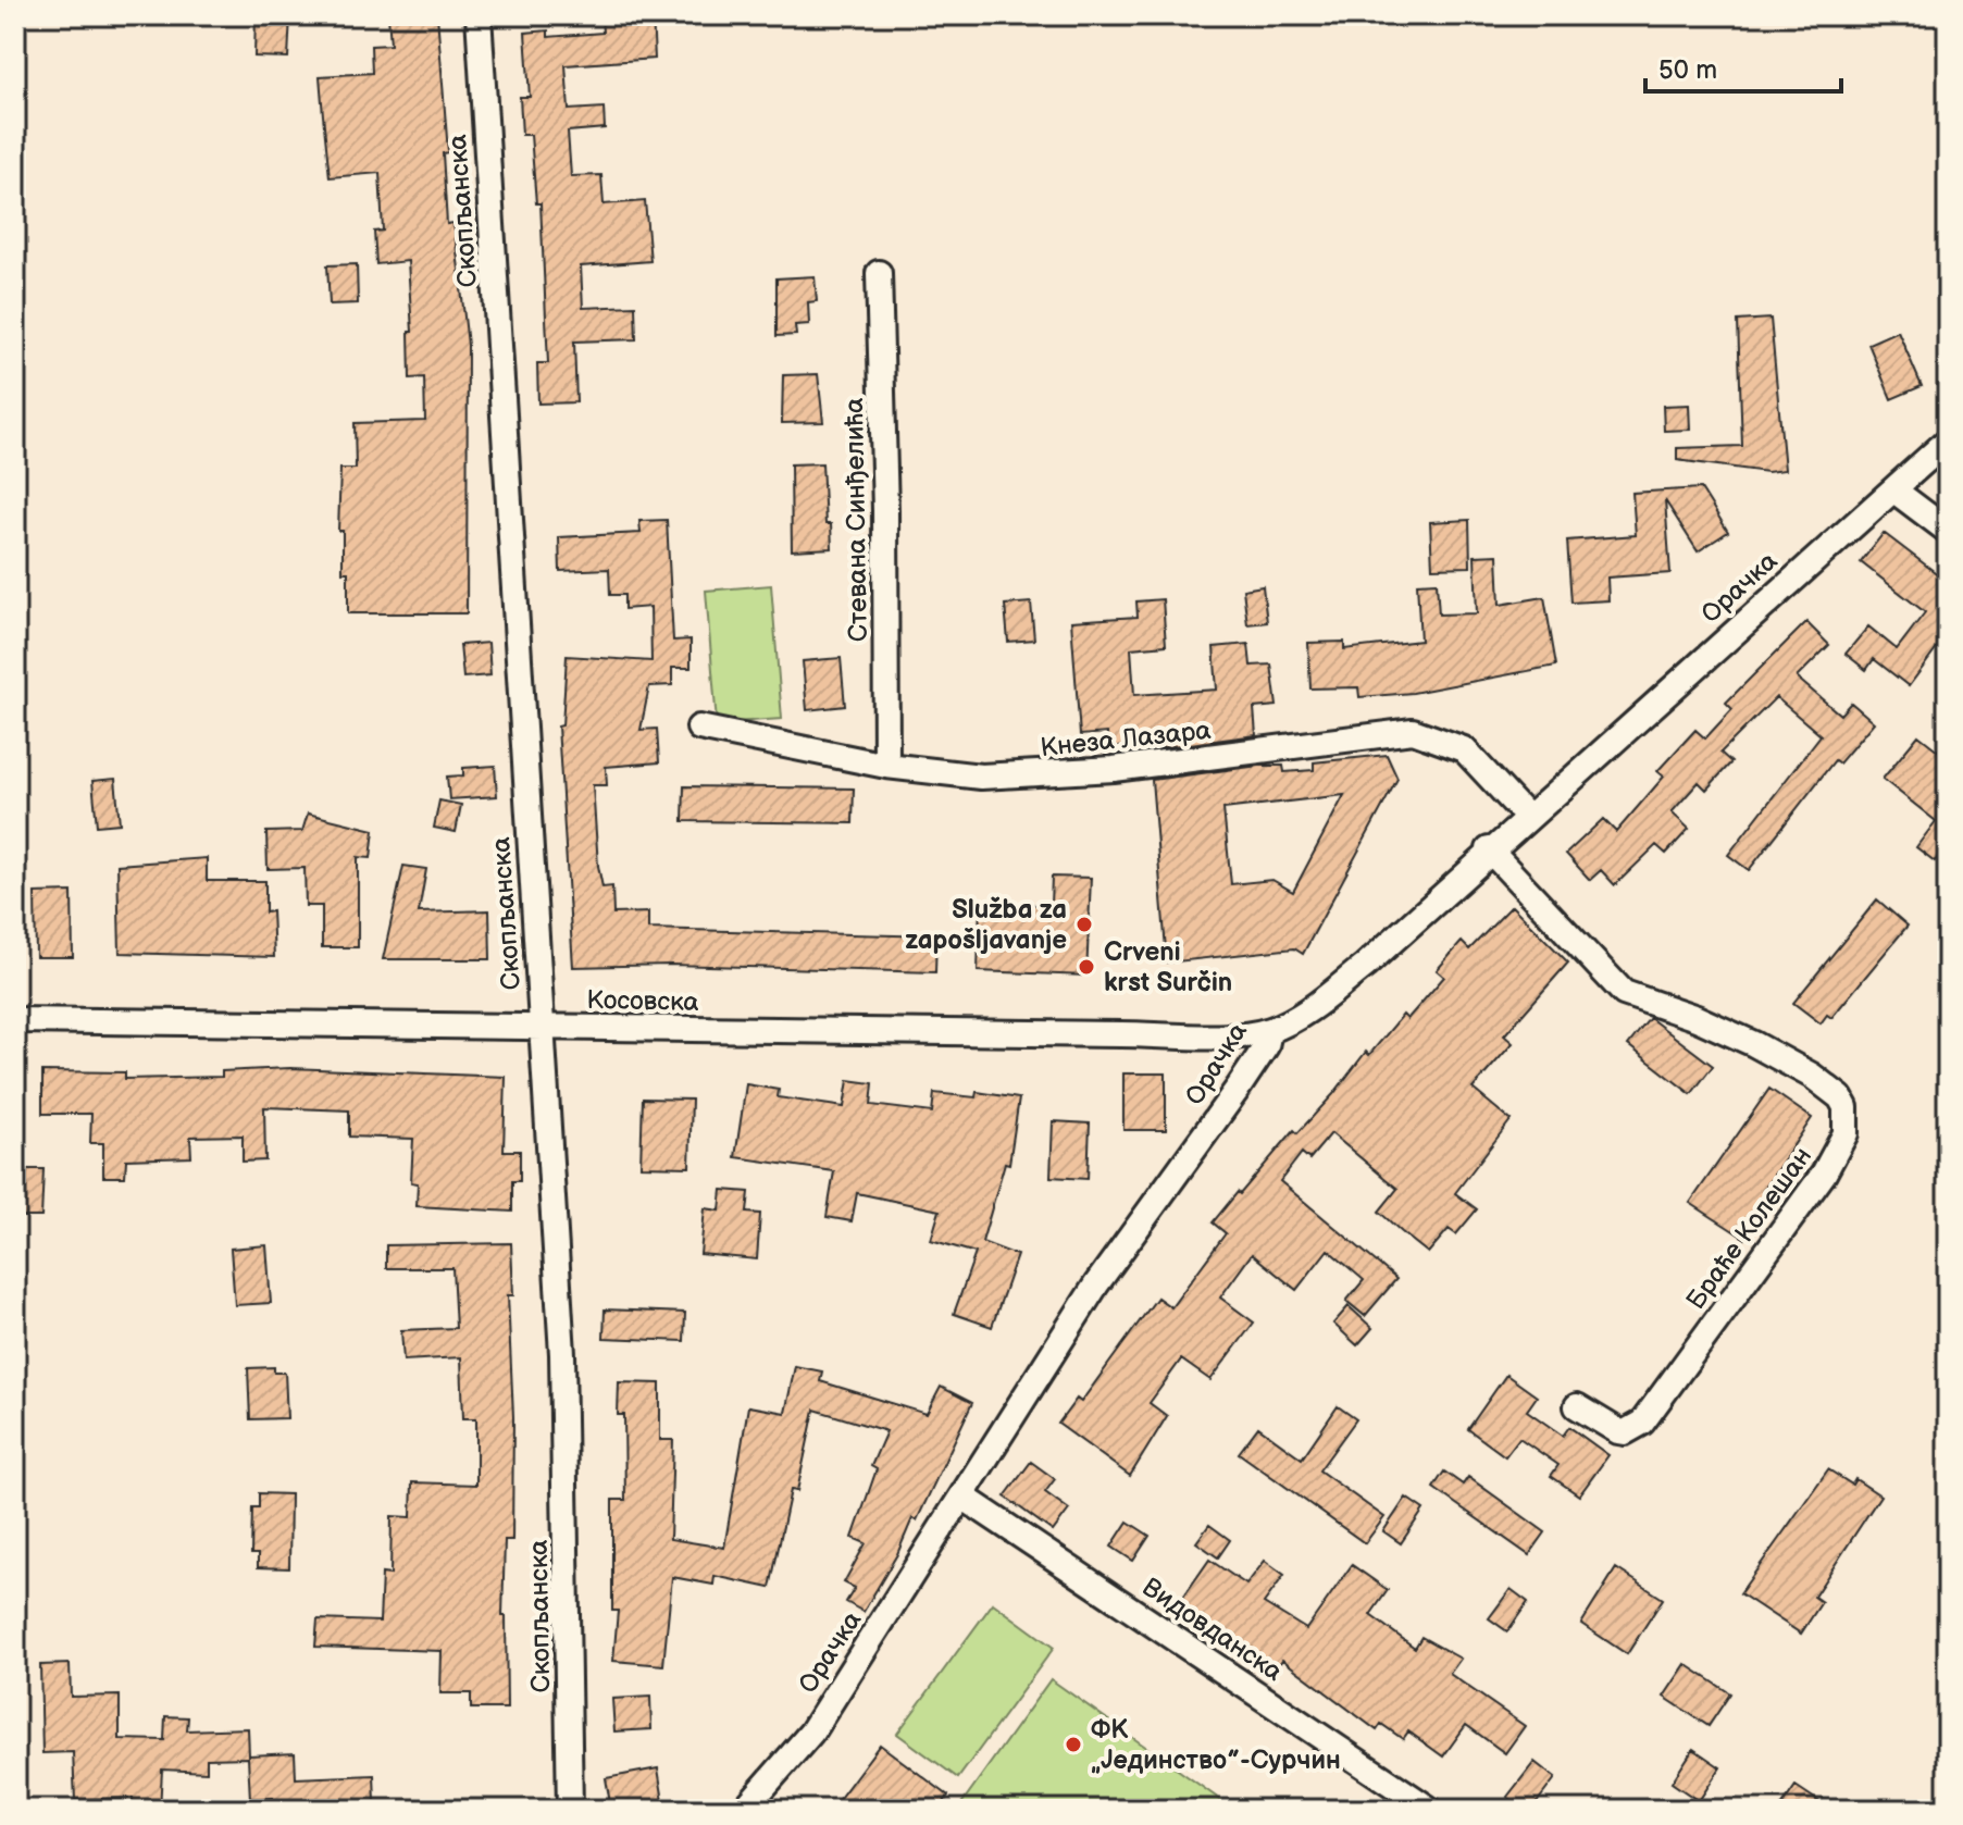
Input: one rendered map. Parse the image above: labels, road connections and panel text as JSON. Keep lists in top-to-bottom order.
{
  "streets": {
    "street": [
      "Скопљанска",
      "Стевана Синђелића",
      "Орачка",
      "Кнеза Лазара",
      "Косовска",
      "Браће Колешан",
      "Видовданска"
    ]
  },
  "crossings": [
    ["Скопљанска", "Косовска"],
    ["Стевана Синђелића", "Кнеза Лазара"],
    ["Орачка", "Кнеза Лазара"],
    ["Орачка", "Косовска"],
    ["Орачка", "Браће Колешан"],
    ["Орачка", "Видовданска"]
  ],
  "places": ["Služba za zapošljavanje", "Crveni krst Surčin", "ФК „Јединство”-Сурчин"],
  "scale_bar": "50 m"
}
